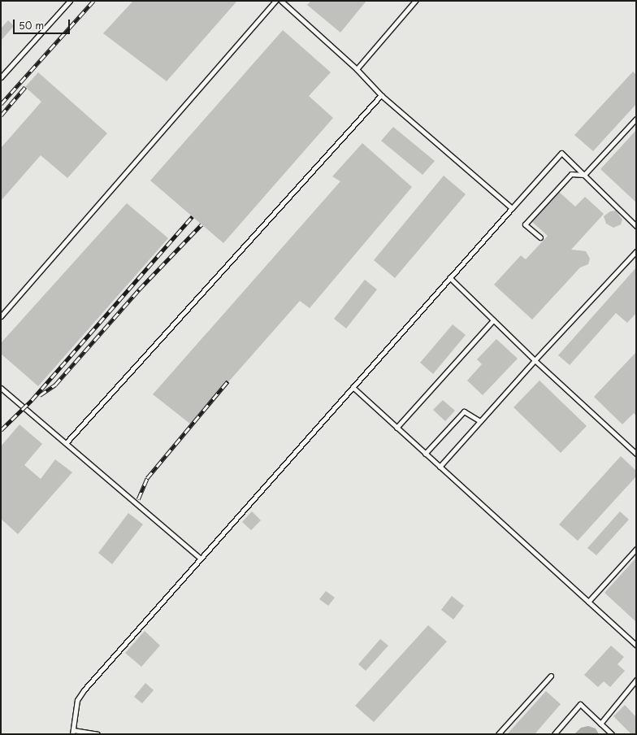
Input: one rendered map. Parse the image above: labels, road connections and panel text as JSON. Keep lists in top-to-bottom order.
{
  "scale_bar": "50 m"
}
